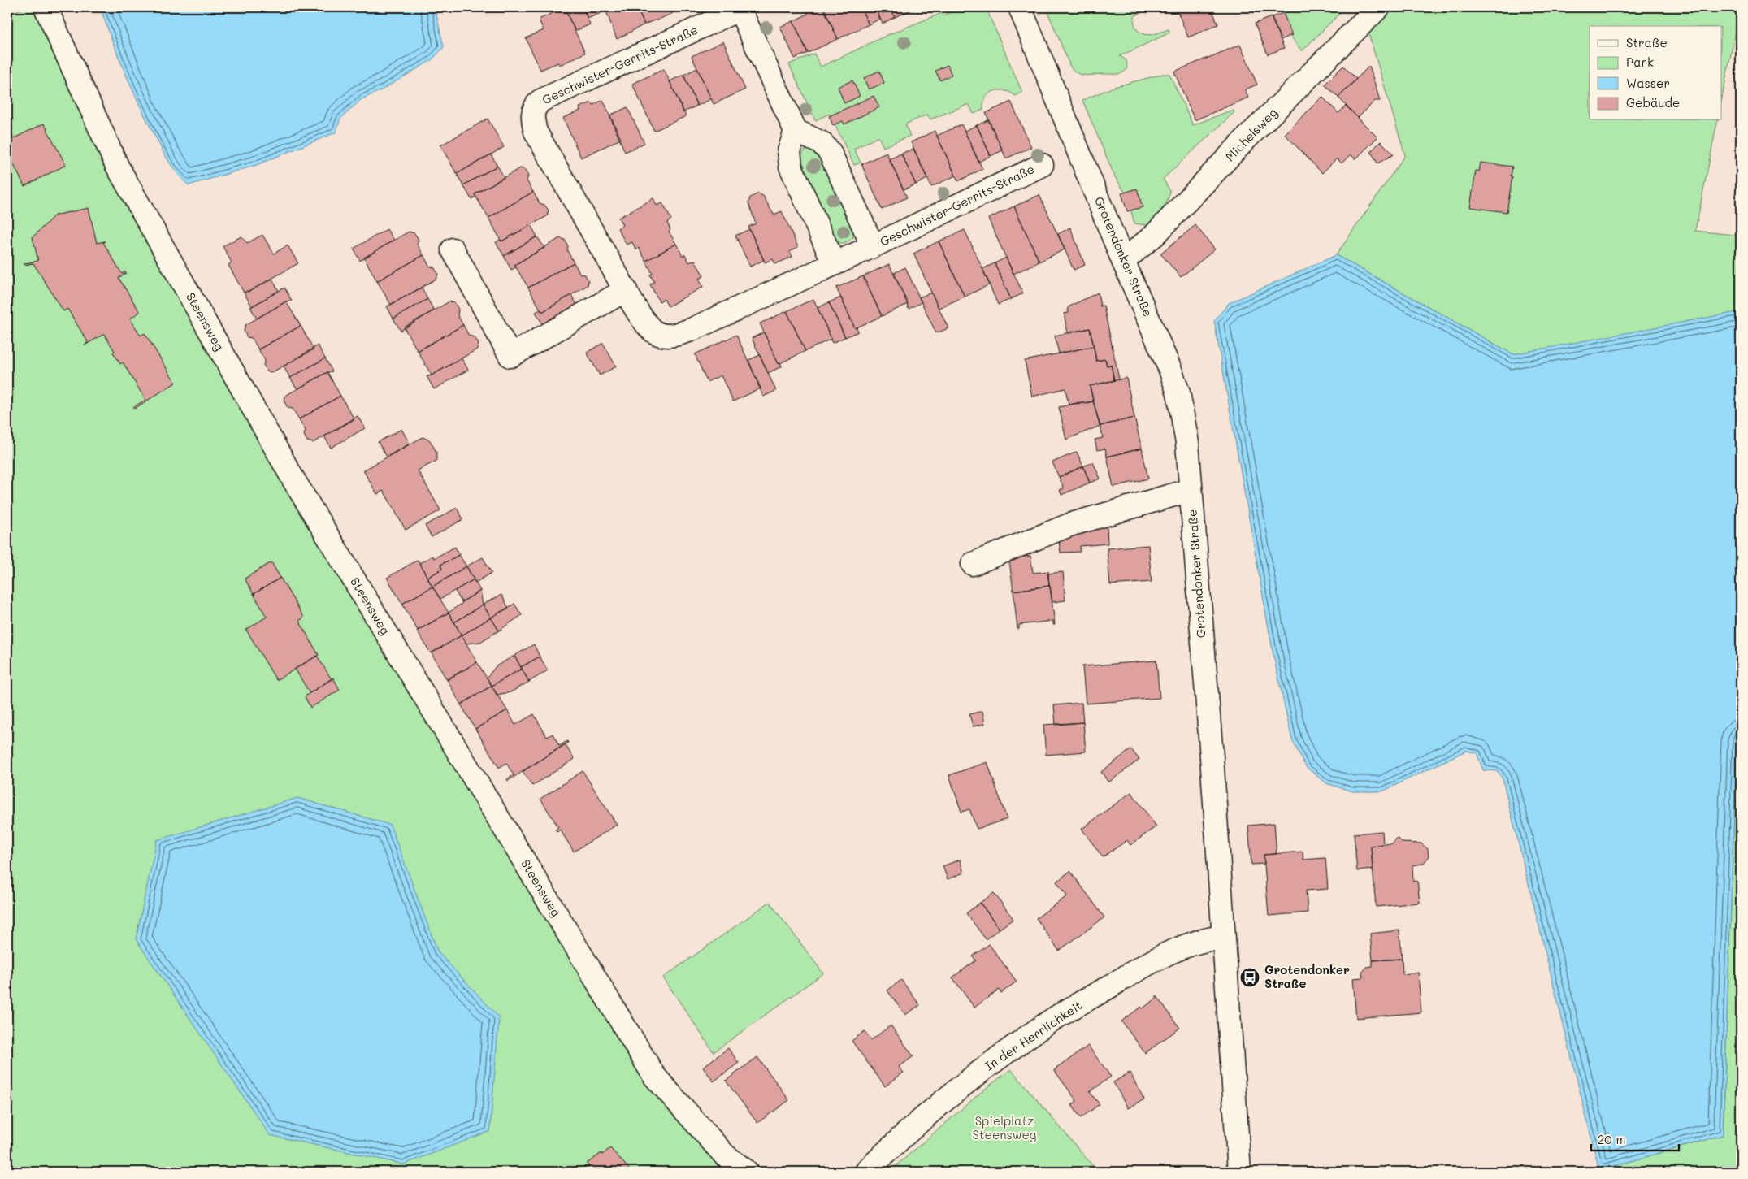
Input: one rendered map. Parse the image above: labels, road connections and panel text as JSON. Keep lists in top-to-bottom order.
{
  "streets": {
    "street": [
      "Geschwister-Gerrits-Straße",
      "Michelsweg",
      "Grotendonker Straße",
      "Steensweg",
      "In der Herrlichkeit"
    ]
  },
  "crossings": [
    ["Michelsweg", "Grotendonker Straße"],
    ["Grotendonker Straße", "In der Herrlichkeit"]
  ],
  "parks": ["Spielplatz Steensweg"],
  "places": {
    "bus stop": ["Grotendonker Straße"]
  },
  "legend": [
    "Straße",
    "Park",
    "Wasser",
    "Gebäude"
  ],
  "scale_bar": "20 m"
}
